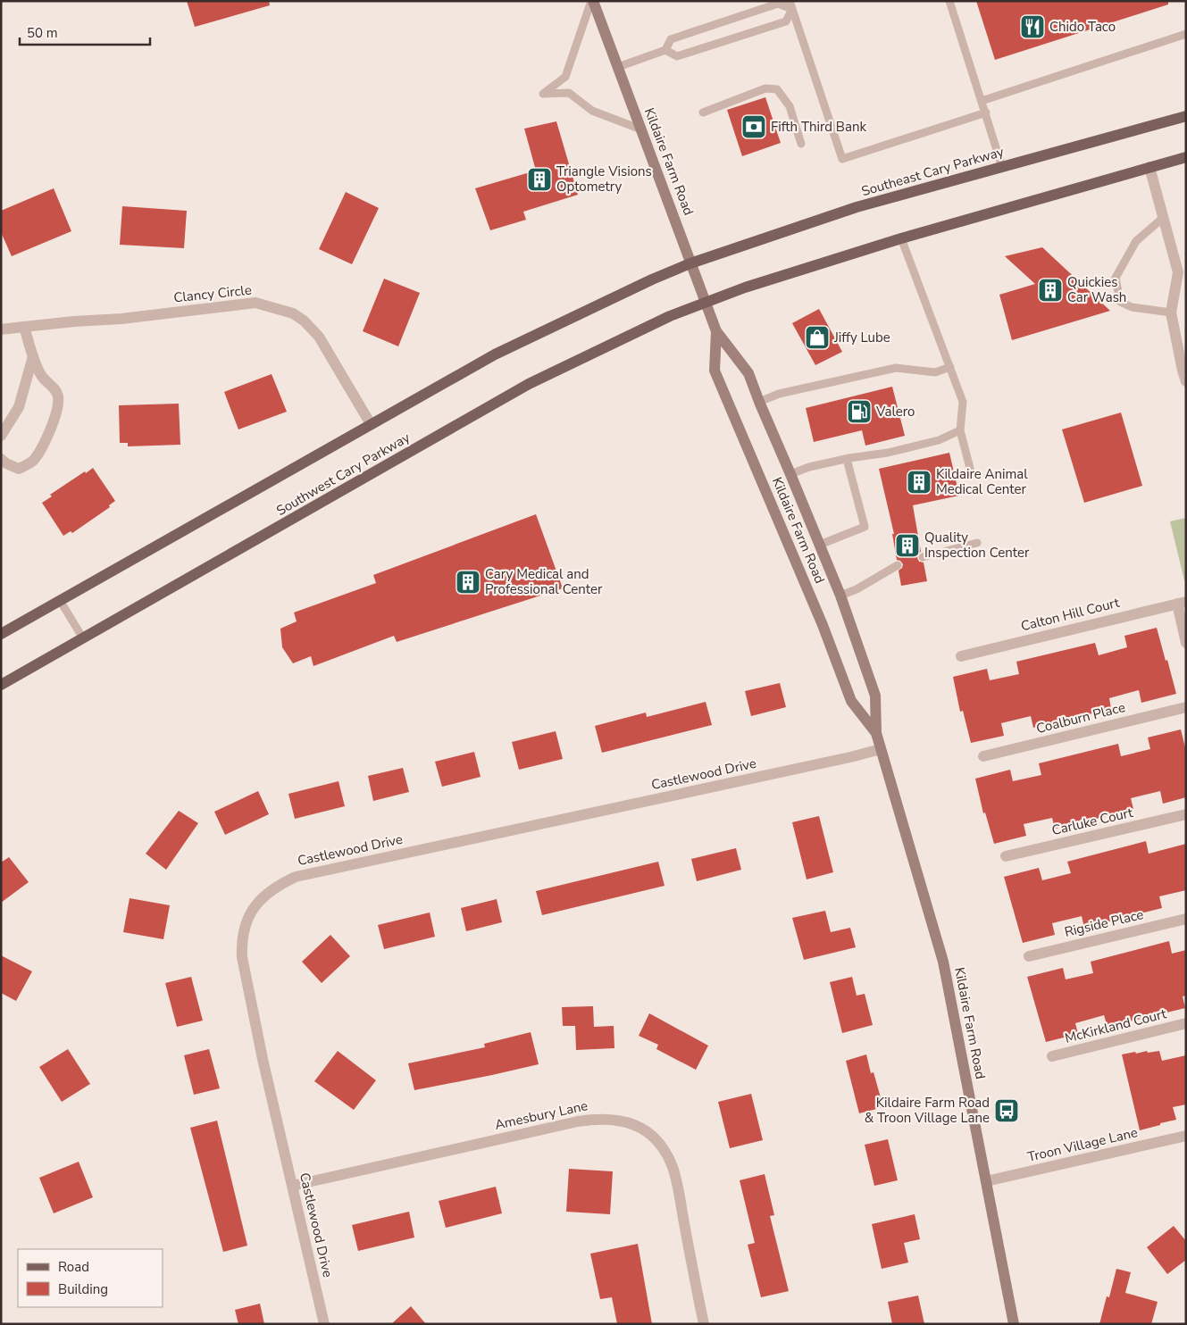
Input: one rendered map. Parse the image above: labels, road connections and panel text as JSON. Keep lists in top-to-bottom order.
{
  "streets": {
    "main road": ["Kildaire Farm Road", "Southeast Cary Parkway", "Southwest Cary Parkway"],
    "street": [
      "Clancy Circle",
      "Calton Hill Court",
      "Coalburn Place",
      "Castlewood Drive",
      "Carluke Court",
      "Rigside Place",
      "McKirkland Court",
      "Amesbury Lane",
      "Troon Village Lane"
    ]
  },
  "crossings": [
    ["Kildaire Farm Road", "Southeast Cary Parkway"],
    ["Kildaire Farm Road", "Southwest Cary Parkway"],
    ["Kildaire Farm Road", "Castlewood Drive"],
    ["Kildaire Farm Road", "Troon Village Lane"],
    ["Castlewood Drive", "Amesbury Lane"]
  ],
  "places": {
    "restaurant": ["Chido Taco"],
    "bank": ["Fifth Third Bank"],
    "building": [
      "Triangle Visions Optometry",
      "Quickies Car Wash",
      "Kildaire Animal Medical Center",
      "Quality Inspection Center",
      "Cary Medical and Professional Center"
    ],
    "shop": ["Jiffy Lube"],
    "fuel station": ["Valero"],
    "bus stop": ["Kildaire Farm Road & Troon Village Lane"]
  },
  "legend": ["Road", "Building"],
  "scale_bar": "50 m"
}
